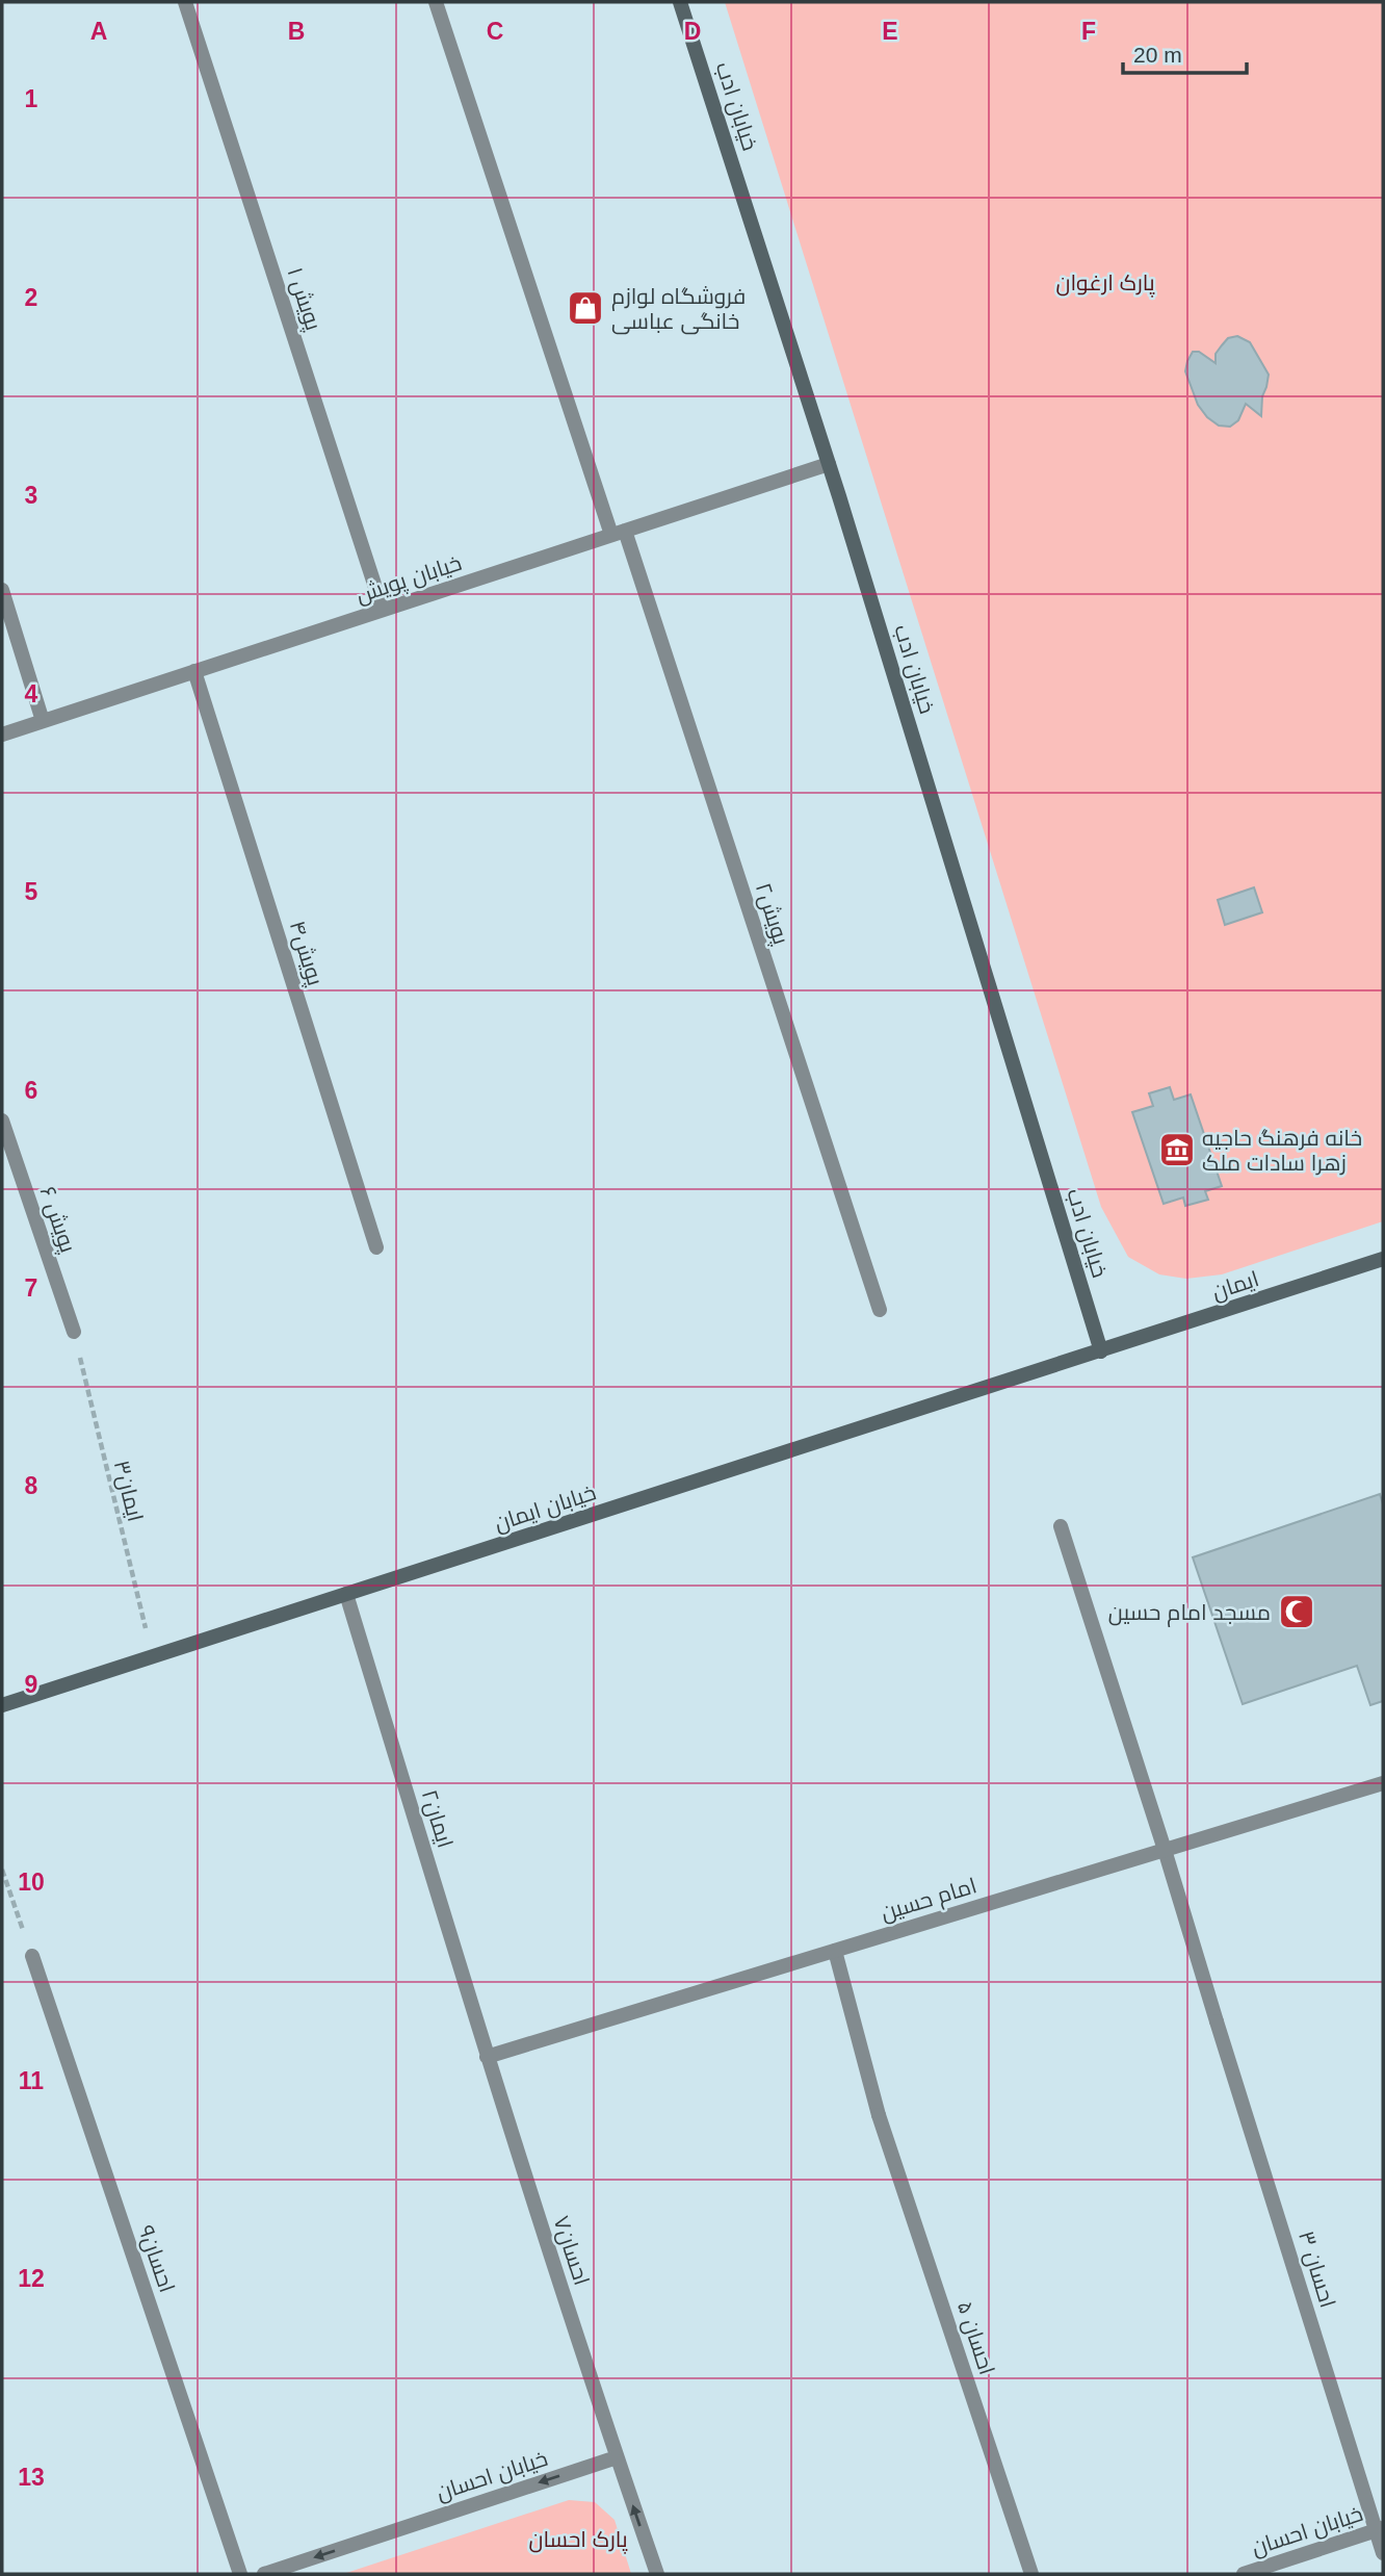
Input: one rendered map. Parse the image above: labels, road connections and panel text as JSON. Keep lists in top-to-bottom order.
{
  "streets": {
    "street": [
      "خیابان ادب",
      "پویش ۱",
      "خیابان پویش",
      "پویش۲",
      "پویش۴",
      "پویش ۶",
      "ایمان",
      "خیابان ایمان",
      "ایمان۲",
      "امام حسین",
      "احسان۷",
      "احسان۹",
      "احسان ۳",
      "احسان ۵",
      "خیابان احسان"
    ],
    "path": ["ایمان۳"]
  },
  "crossings": [
    ["خیابان ادب", "خیابان پویش"],
    ["خیابان ادب", "ایمان"],
    ["خیابان ادب", "خیابان ایمان"],
    ["پویش ۱", "خیابان پویش"],
    ["خیابان پویش", "پویش۲"],
    ["خیابان پویش", "پویش۴"],
    ["پویش ۶", "ایمان۳"],
    ["ایمان", "خیابان ایمان"],
    ["ایمان۳", "خیابان ایمان"],
    ["خیابان ایمان", "ایمان۲"],
    ["ایمان۲", "امام حسین"],
    ["ایمان۲", "احسان۷"],
    ["امام حسین", "احسان۷"],
    ["امام حسین", "احسان ۳"],
    ["امام حسین", "احسان ۵"],
    ["احسان۷", "خیابان احسان"],
    ["احسان ۳", "خیابان احسان"]
  ],
  "one_way": ["خیابان احسان"],
  "parks": ["پارک ارغوان", "پارک احسان"],
  "places": {
    "shop": ["فروشگاه لوازم خانگی عباسی"],
    "museum": ["خانه فرهنگ حاجیه زهرا سادات ملک"],
    "mosque": ["مسجد امام حسین"]
  },
  "scale_bar": "20 m",
  "grid": {
    "columns": [
      "A",
      "B",
      "C",
      "D",
      "E",
      "F"
    ],
    "rows": [
      "1",
      "2",
      "3",
      "4",
      "5",
      "6",
      "7",
      "8",
      "9",
      "10",
      "11",
      "12",
      "13"
    ]
  }
}
